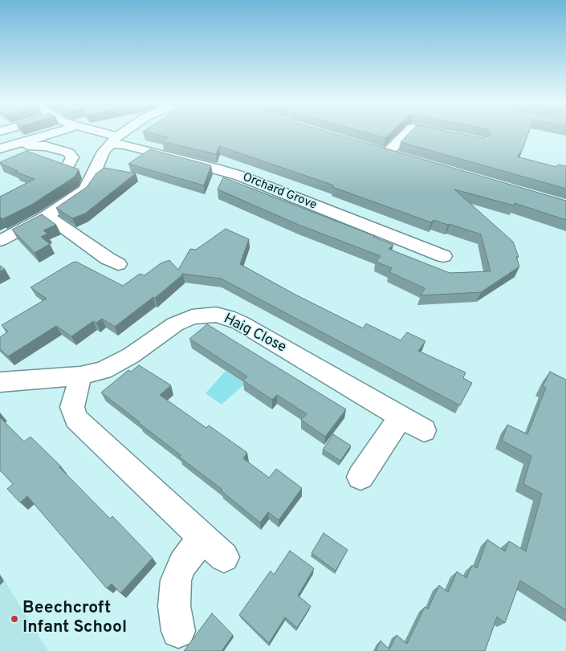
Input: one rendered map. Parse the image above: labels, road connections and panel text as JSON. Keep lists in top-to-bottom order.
{
  "streets": {
    "street": ["Orchard Grove", "Haig Close"]
  },
  "places": ["Beechcroft Infant School"]
}
